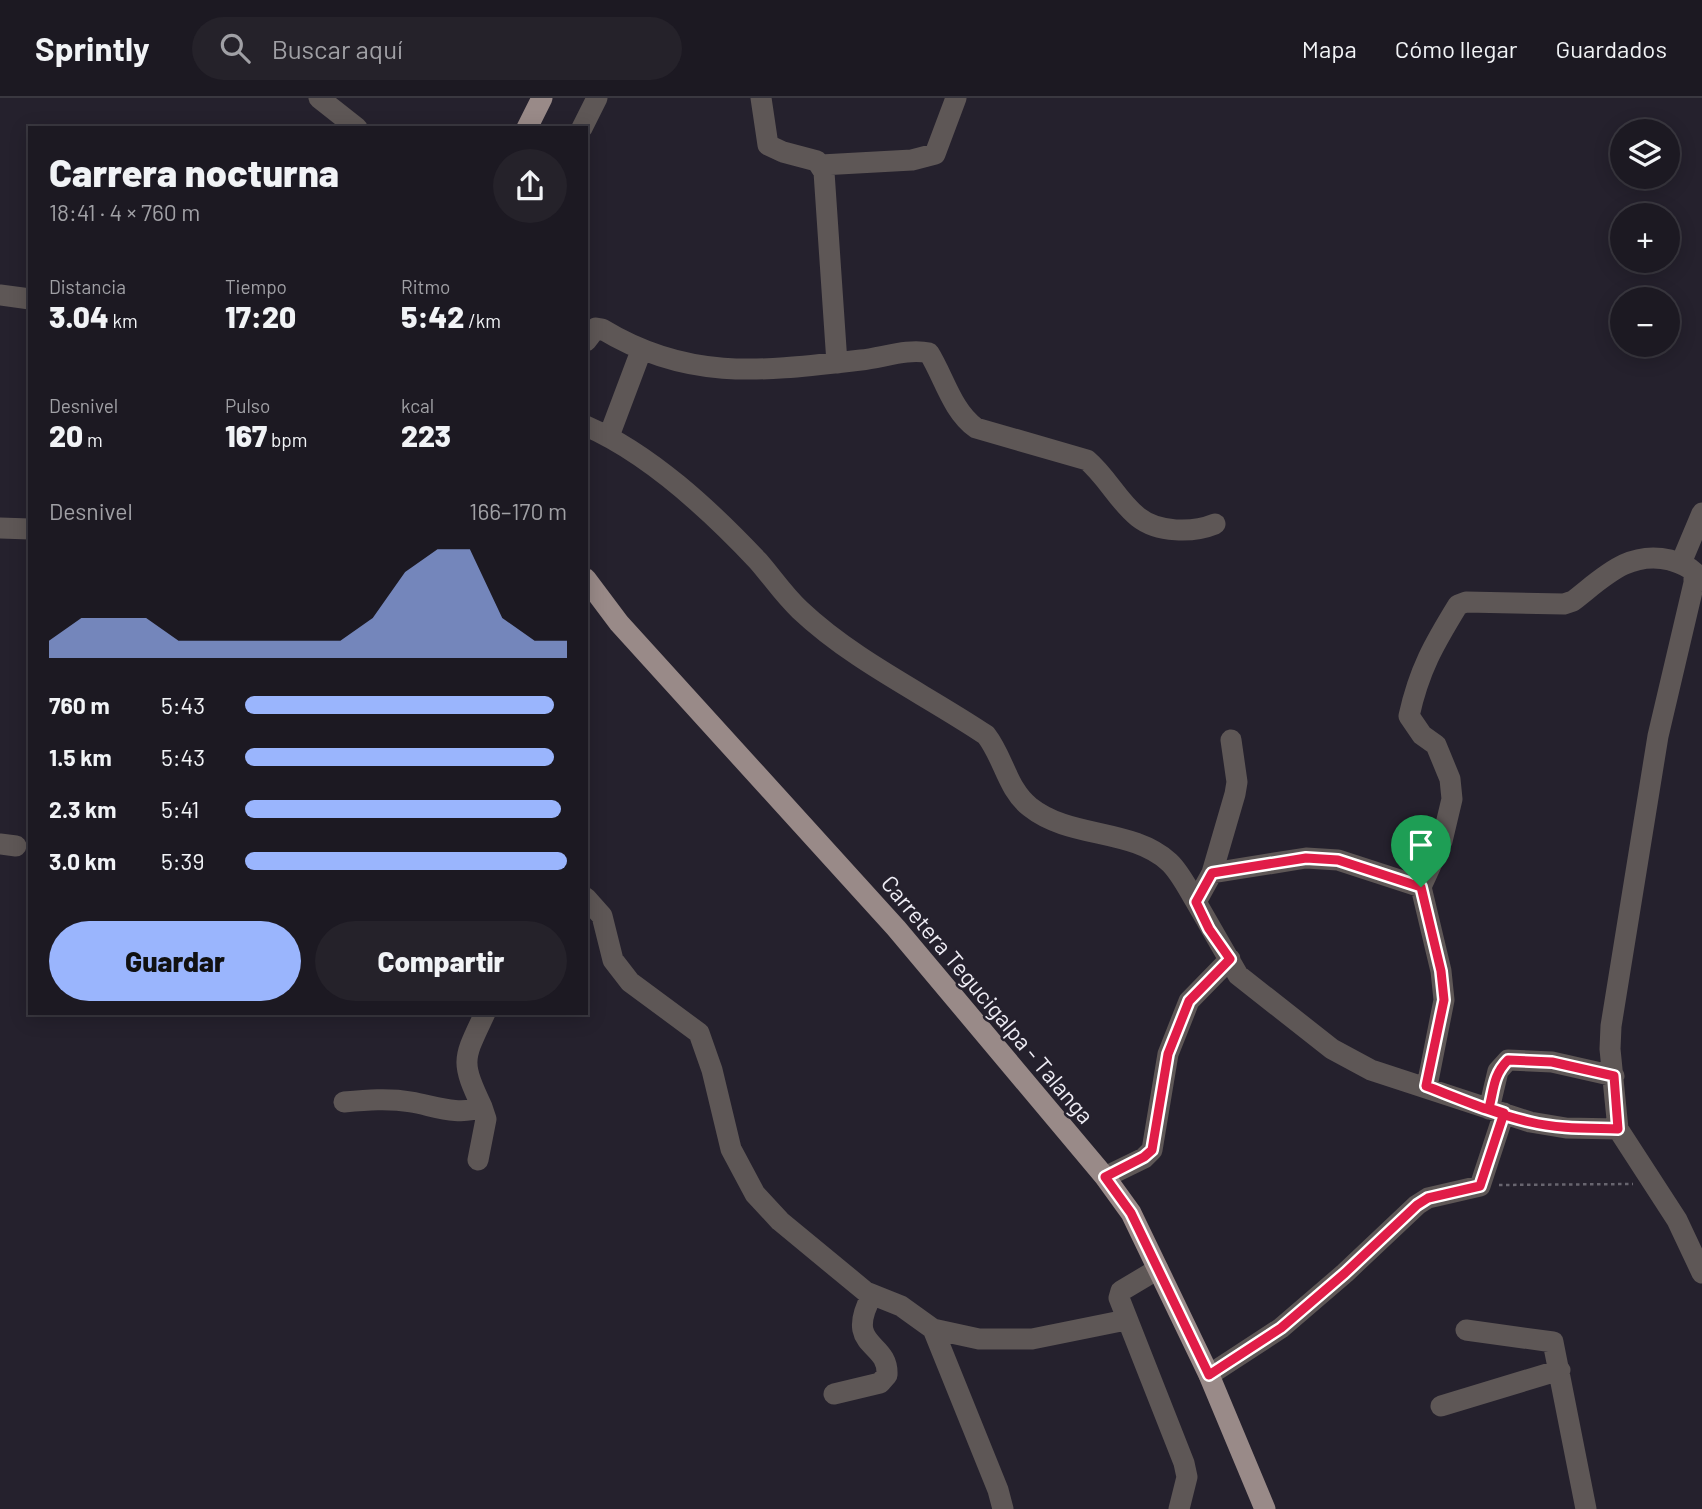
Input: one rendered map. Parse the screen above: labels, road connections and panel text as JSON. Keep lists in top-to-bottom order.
{
  "streets": {
    "main road": ["Carretera Tegucigalpa - Talanga"]
  },
  "page": {
    "header": "Sprintly",
    "search": "Buscar aquí",
    "nav": ["Mapa", "Cómo llegar", "Guardados"],
    "map_buttons": ["+", "−"],
    "heading": ["Carrera nocturna", "18:41 · 4 × 760 m"],
    "stats": [
      ["Distancia", "3.04 km"],
      ["Tiempo", "17:20"],
      ["Ritmo", "5:42 /km"],
      ["Desnivel", "20 m"],
      ["Pulso", "167 bpm"],
      ["kcal", "223"]
    ],
    "chart": ["Desnivel", "166–170 m"],
    "list": [
      {
        "name": "760 m",
        "note": "5:43"
      },
      {
        "name": "1.5 km",
        "note": "5:43"
      },
      {
        "name": "2.3 km",
        "note": "5:41"
      },
      {
        "name": "3.0 km",
        "note": "5:39"
      }
    ],
    "buttons": ["Guardar", "Compartir"]
  }
}
